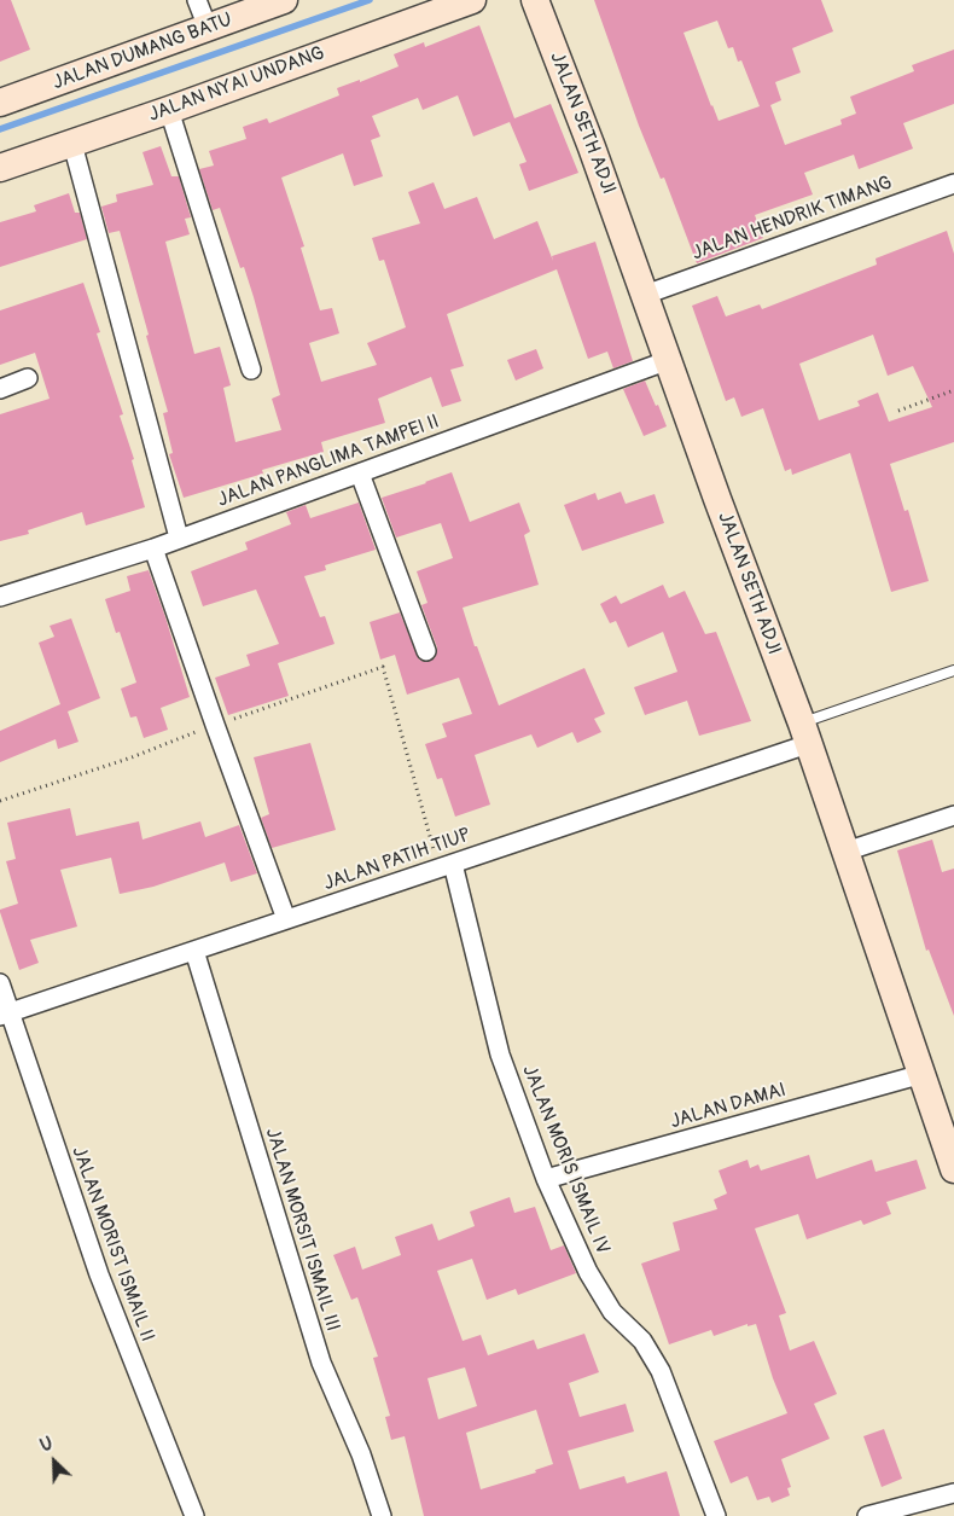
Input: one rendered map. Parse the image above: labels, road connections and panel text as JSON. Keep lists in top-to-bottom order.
{
  "streets": {
    "street": [
      "JALAN DUMANG BATU",
      "JALAN NYAI UNDANG",
      "JALAN SETH ADJI",
      "JALAN HENDRIK TIMANG",
      "JALAN PANGLIMA TAMPEI II",
      "JALAN PATIH TIUP",
      "JALAN DAMAI",
      "JALAN MORIS ISMAIL IV",
      "JALAN MORSIT ISMAIL III",
      "JALAN MORIST ISMAIL II"
    ]
  },
  "crossings": [
    ["JALAN SETH ADJI", "JALAN HENDRIK TIMANG"],
    ["JALAN SETH ADJI", "JALAN PANGLIMA TAMPEI II"],
    ["JALAN SETH ADJI", "JALAN PATIH TIUP"],
    ["JALAN SETH ADJI", "JALAN DAMAI"],
    ["JALAN PATIH TIUP", "JALAN MORIS ISMAIL IV"],
    ["JALAN PATIH TIUP", "JALAN MORSIT ISMAIL III"],
    ["JALAN PATIH TIUP", "JALAN MORIST ISMAIL II"],
    ["JALAN DAMAI", "JALAN MORIS ISMAIL IV"]
  ],
  "north": "top left"
}
